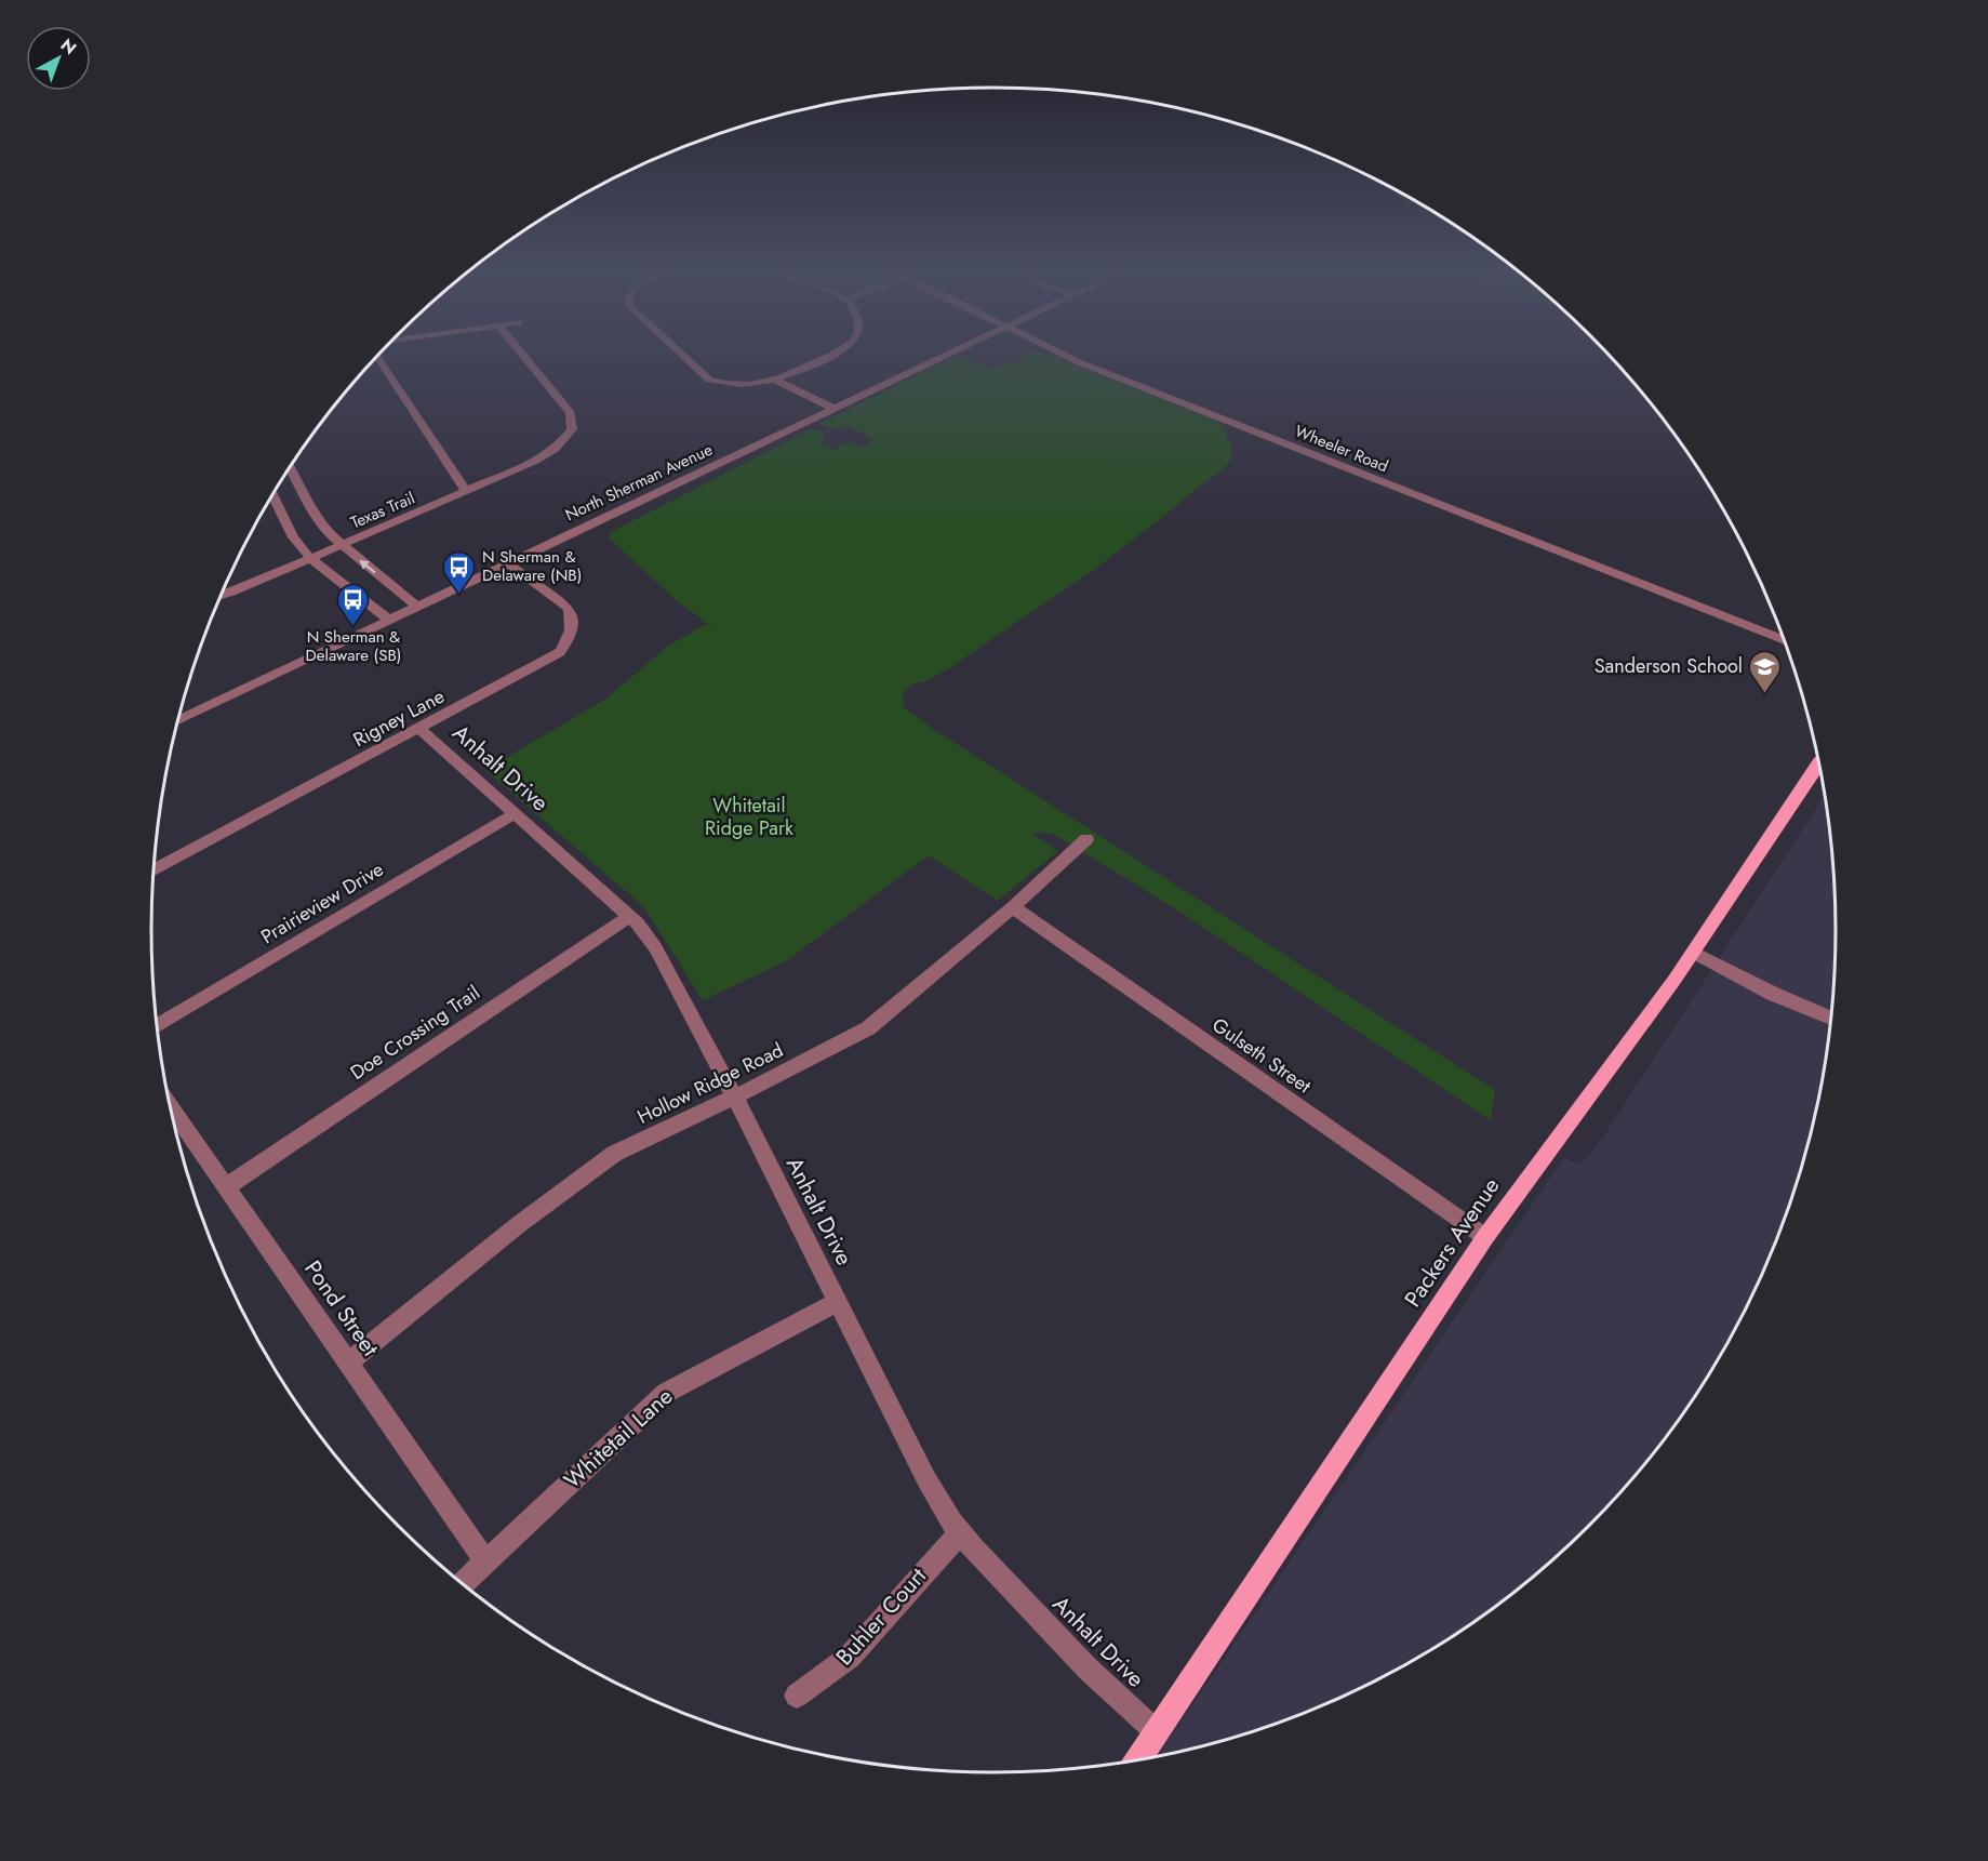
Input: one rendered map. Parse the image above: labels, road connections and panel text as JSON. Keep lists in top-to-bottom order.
{
  "streets": {
    "main road": ["Packers Avenue"],
    "street": [
      "Wheeler Road",
      "North Sherman Avenue",
      "Texas Trail",
      "Rigney Lane",
      "Anhalt Drive",
      "Prairieview Drive",
      "Doe Crossing Trail",
      "Gulseth Street",
      "Hollow Ridge Road",
      "Pond Street",
      "Whitetail Lane",
      "Buhler Court"
    ]
  },
  "crossings": [
    ["North Sherman Avenue", "Rigney Lane"],
    ["Rigney Lane", "Anhalt Drive"],
    ["Anhalt Drive", "Prairieview Drive"],
    ["Anhalt Drive", "Doe Crossing Trail"],
    ["Anhalt Drive", "Hollow Ridge Road"],
    ["Anhalt Drive", "Packers Avenue"],
    ["Anhalt Drive", "Whitetail Lane"],
    ["Anhalt Drive", "Buhler Court"],
    ["Doe Crossing Trail", "Pond Street"],
    ["Gulseth Street", "Hollow Ridge Road"],
    ["Gulseth Street", "Packers Avenue"],
    ["Hollow Ridge Road", "Pond Street"],
    ["Pond Street", "Whitetail Lane"]
  ],
  "parks": ["Whitetail Ridge Park"],
  "places": {
    "bus stop": ["N Sherman & Delaware (NB)", "N Sherman & Delaware (SB)"],
    "school or university": ["Sanderson School"]
  },
  "north": "top right"
}
